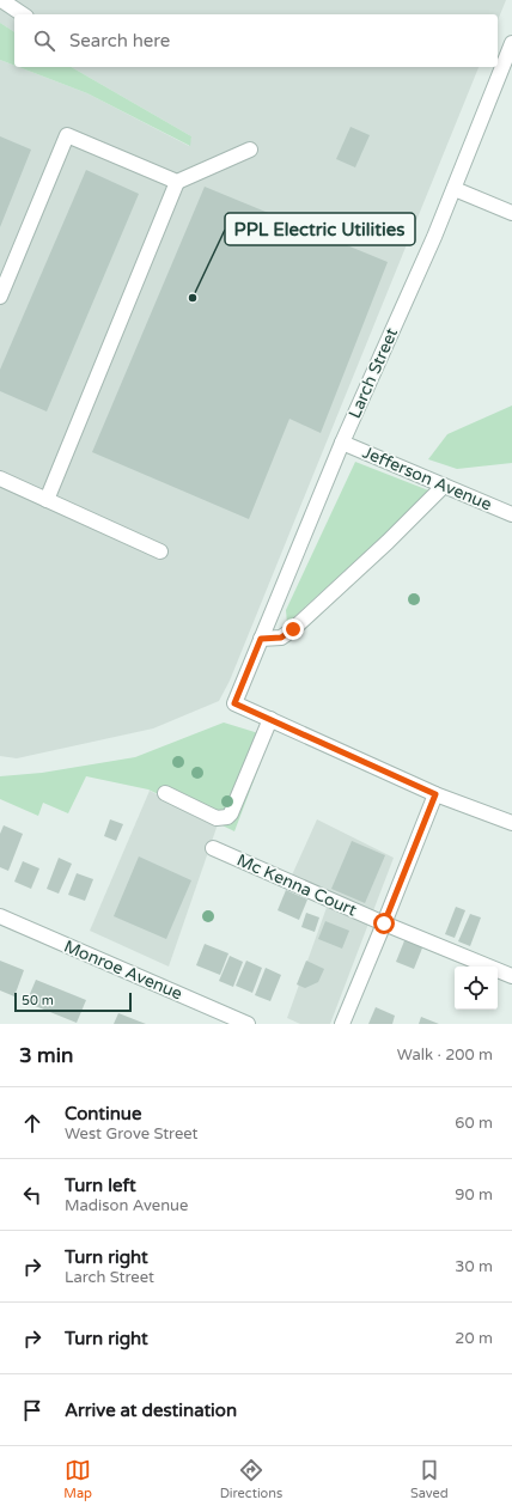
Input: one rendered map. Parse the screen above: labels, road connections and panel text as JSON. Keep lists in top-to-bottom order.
{
  "streets": {
    "street": [
      "Larch Street",
      "Jefferson Avenue",
      "Mc Kenna Court",
      "Monroe Avenue"
    ]
  },
  "crossings": [
    ["Larch Street", "Jefferson Avenue"]
  ],
  "places": ["PPL Electric Utilities"],
  "scale_bar": "50 m",
  "page": {
    "search": "Search here",
    "scale": "50 m",
    "heading": ["3 min", "Walk · 200 m"],
    "list": [
      ["Continue", "West Grove Street", "60 m"],
      ["Turn left", "Madison Avenue", "90 m"],
      ["Turn right", "Larch Street", "30 m"],
      ["Turn right", "20 m"],
      "Arrive at destination"
    ],
    "nav": ["Map", "Directions", "Saved"]
  }
}
